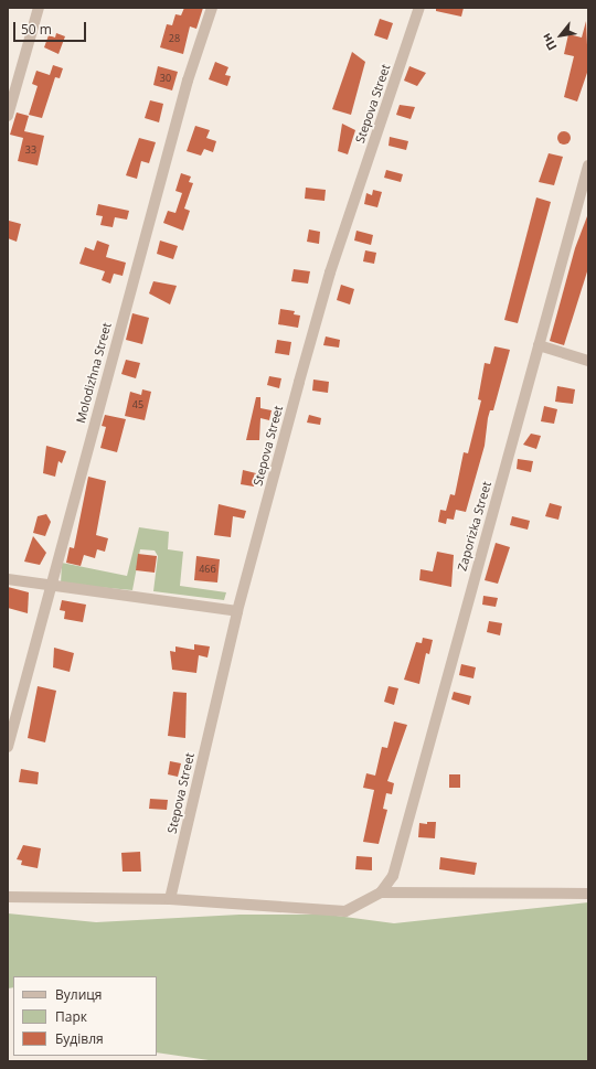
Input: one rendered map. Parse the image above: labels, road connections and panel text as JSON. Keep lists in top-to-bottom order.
{
  "streets": {
    "street": ["Stepova Street", "Molodizhna Street", "Zaporizka Street"]
  },
  "house_numbers": [
    "28",
    "30",
    "33",
    "45",
    "46б"
  ],
  "legend": ["Вулиця", "Парк", "Будівля"],
  "scale_bar": "50 m",
  "north": "bottom left"
}
